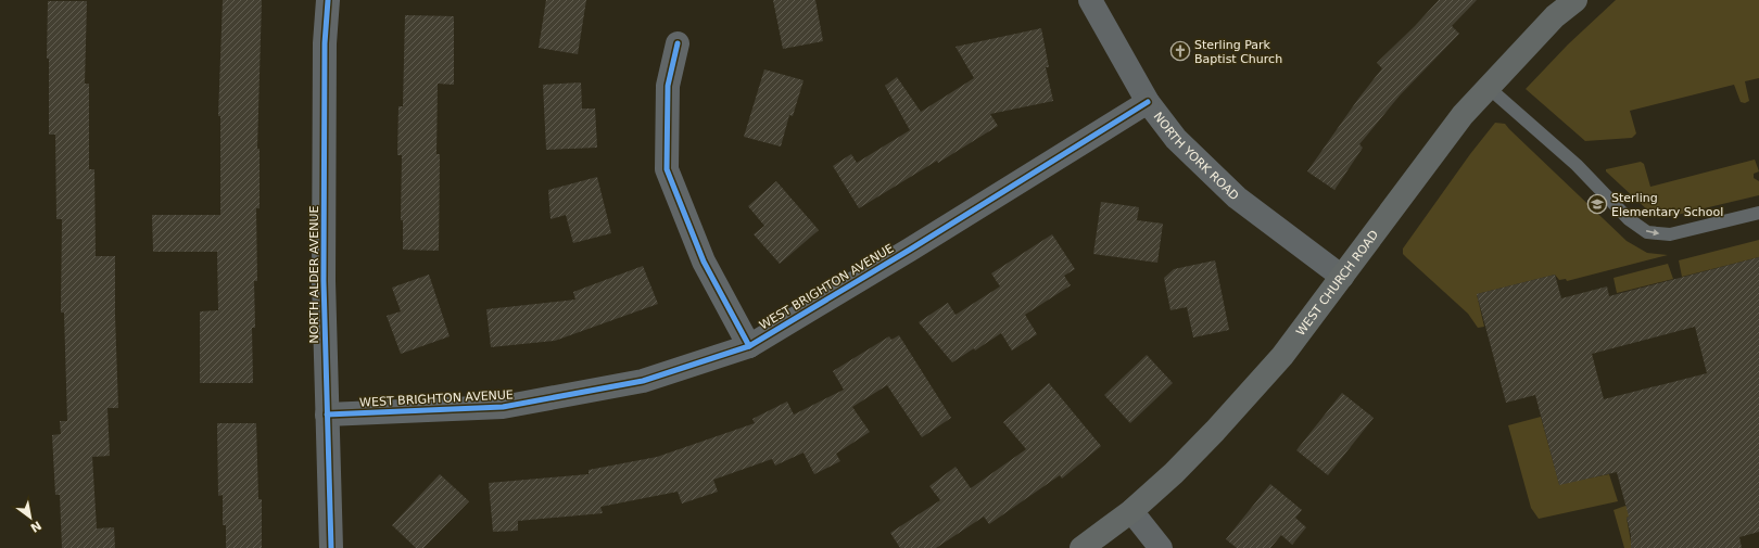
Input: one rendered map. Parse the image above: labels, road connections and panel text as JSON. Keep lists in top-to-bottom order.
{
  "streets": {
    "main road": ["WEST CHURCH ROAD"],
    "street": ["NORTH YORK ROAD", "NORTH ALDER AVENUE", "WEST BRIGHTON AVENUE"]
  },
  "crossings": [
    ["NORTH YORK ROAD", "WEST CHURCH ROAD"],
    ["NORTH YORK ROAD", "WEST BRIGHTON AVENUE"],
    ["NORTH ALDER AVENUE", "WEST BRIGHTON AVENUE"]
  ],
  "places": {
    "church": ["Sterling Park Baptist Church"],
    "school or university": ["Sterling Elementary School"]
  },
  "north": "bottom right"
}
